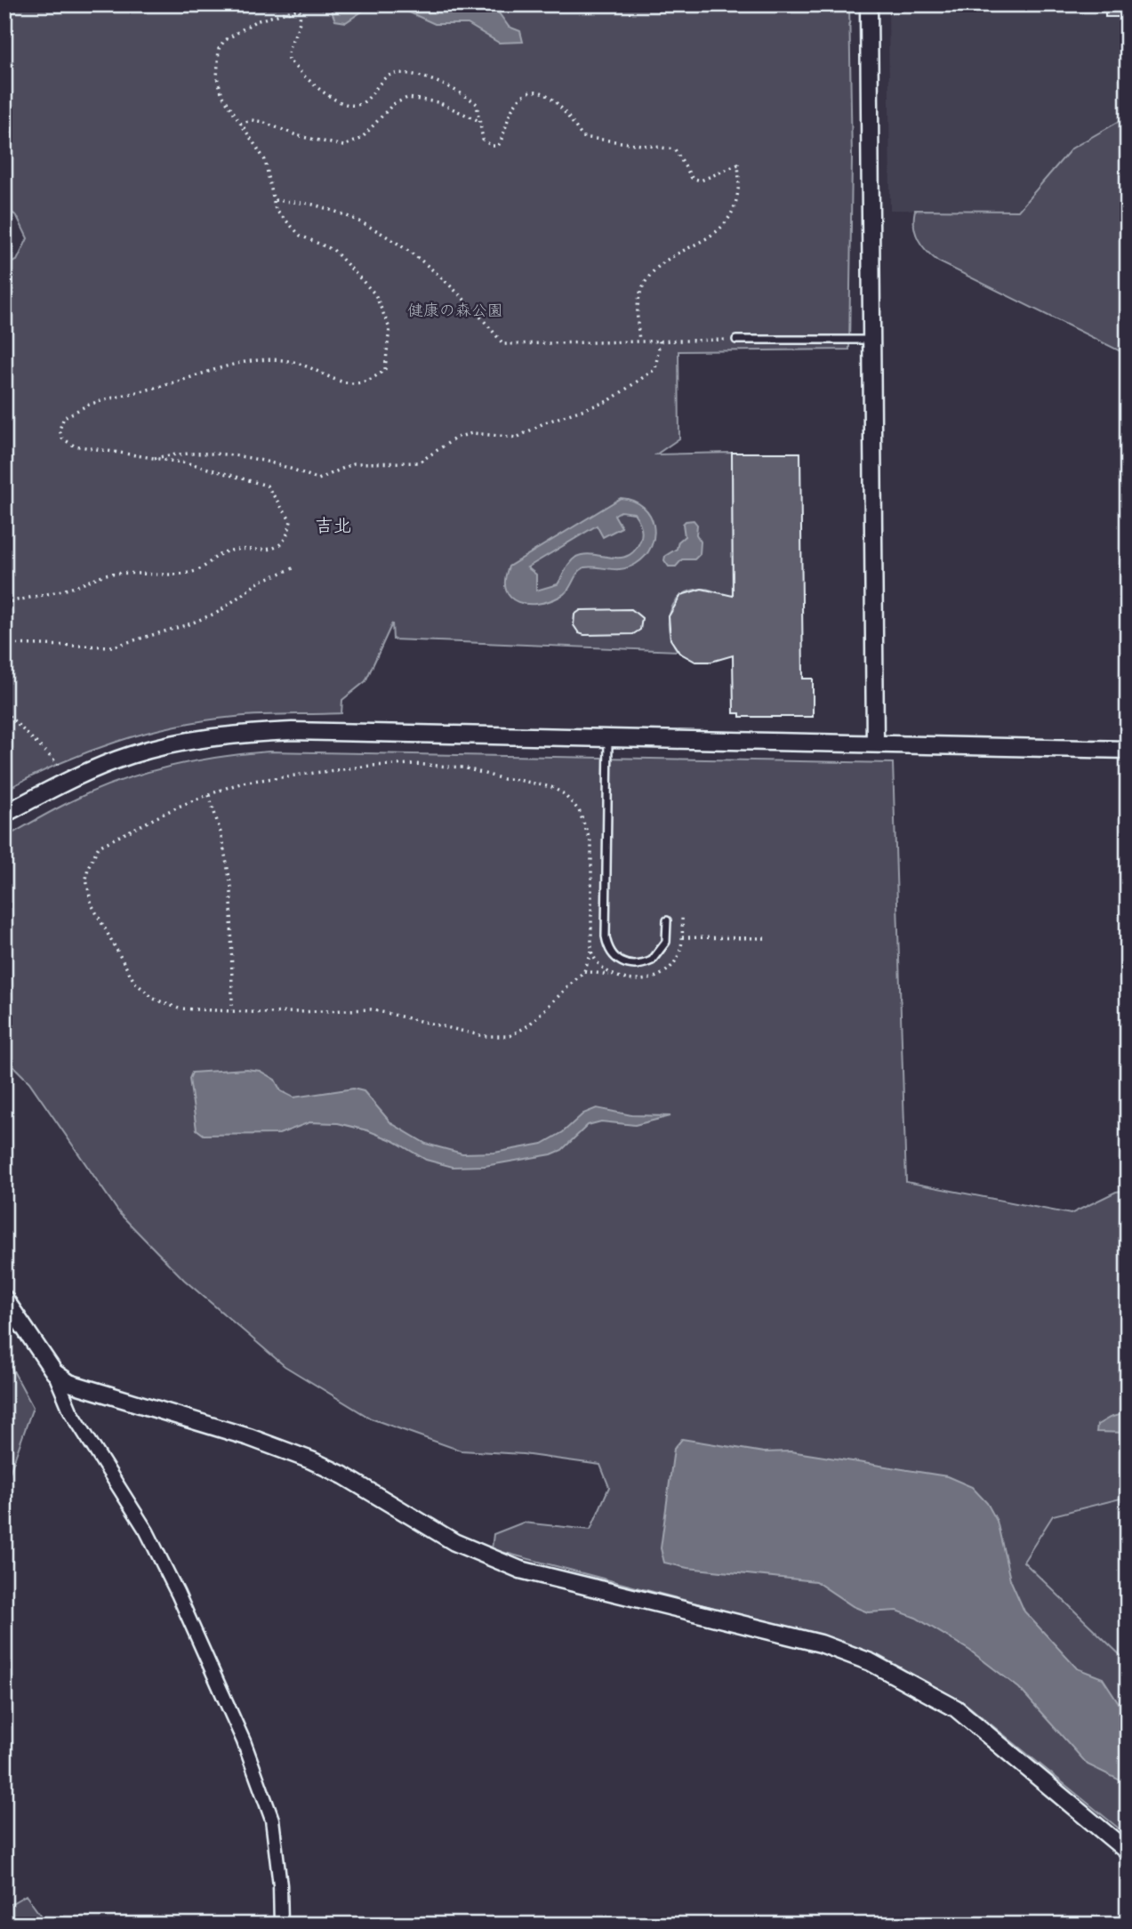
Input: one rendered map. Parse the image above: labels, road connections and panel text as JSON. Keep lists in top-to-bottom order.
{
  "districts": ["吉北"],
  "parks": ["健康の森公園"]
}
